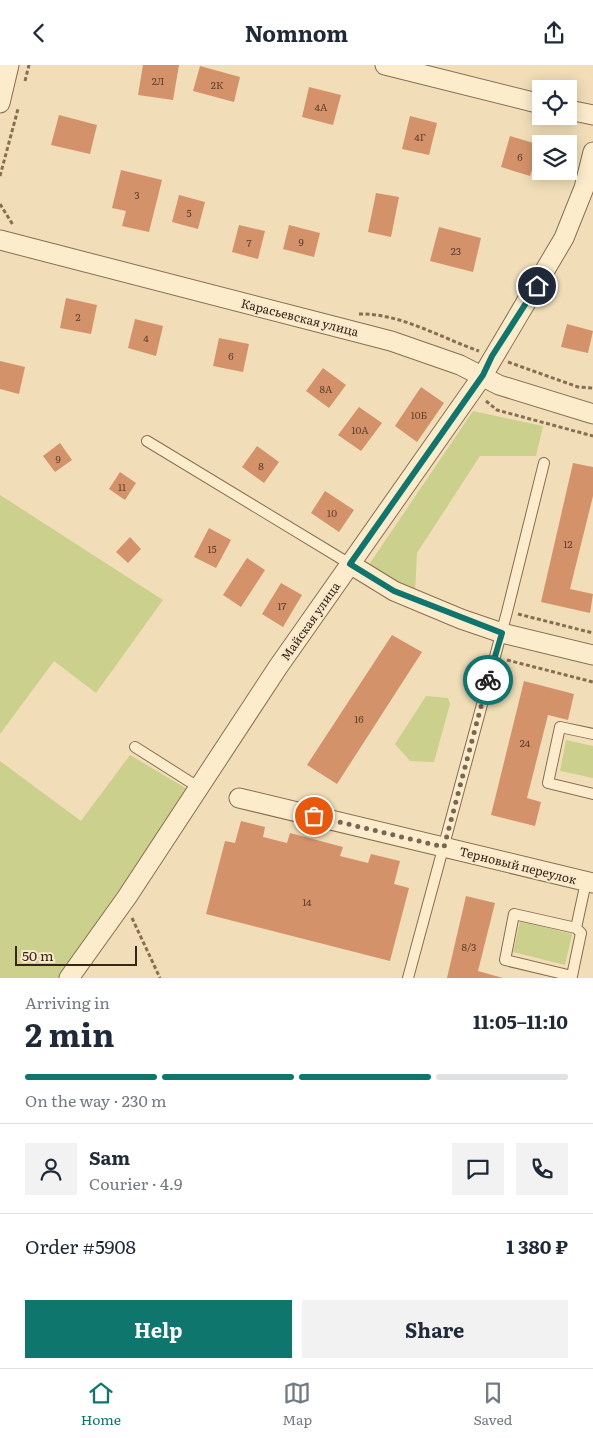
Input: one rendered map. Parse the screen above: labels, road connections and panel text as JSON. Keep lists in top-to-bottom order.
{
  "streets": {
    "street": ["Карасьевская улица", "Майская улица", "Терновый переулок"]
  },
  "crossings": [
    ["Карасьевская улица", "Майская улица"]
  ],
  "house_numbers": [
    "2Л",
    "2К",
    "4А",
    "4Г",
    "6",
    "3",
    "5",
    "9",
    "7",
    "23",
    "2",
    "4",
    "6",
    "8А",
    "10Б",
    "10А",
    "9",
    "8",
    "11",
    "10",
    "12",
    "15",
    "17",
    "16",
    "24",
    "14",
    "8/3"
  ],
  "scale_bar": "50 m",
  "page": {
    "header": "Nomnom",
    "scale": "50 m",
    "heading": ["2 min", "Arriving in", "11:05–11:10"],
    "panel": [
      "Sam",
      "Courier · 4.9",
      "Order #5908",
      "1 380 ₽"
    ],
    "bar": "On the way · 230 m",
    "buttons": ["Help", "Share"],
    "tabs": ["Home", "Map", "Saved"]
  }
}
